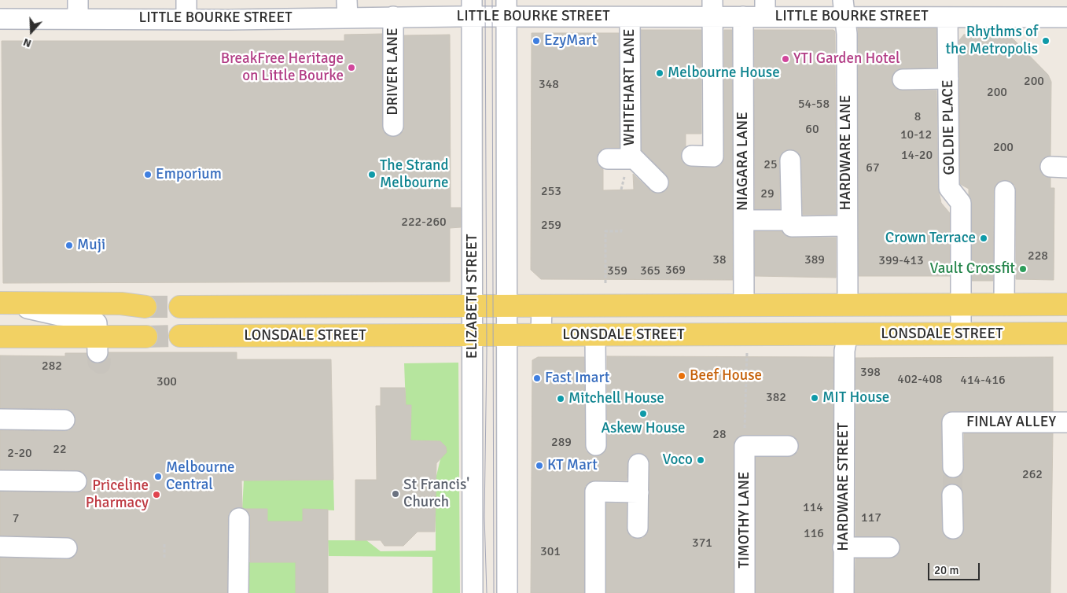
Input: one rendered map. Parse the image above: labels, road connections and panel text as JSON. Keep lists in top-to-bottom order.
{
  "streets": {
    "main road": ["LONSDALE STREET"],
    "street": [
      "LITTLE BOURKE STREET",
      "DRIVER LANE",
      "WHITEHART LANE",
      "GOLDIE PLACE",
      "HARDWARE LANE",
      "NIAGARA LANE",
      "ELIZABETH STREET",
      "FINLAY ALLEY",
      "HARDWARE STREET",
      "TIMOTHY LANE"
    ]
  },
  "crossings": [
    ["LITTLE BOURKE STREET", "DRIVER LANE"],
    ["LITTLE BOURKE STREET", "WHITEHART LANE"],
    ["LITTLE BOURKE STREET", "GOLDIE PLACE"],
    ["LITTLE BOURKE STREET", "HARDWARE LANE"],
    ["LITTLE BOURKE STREET", "NIAGARA LANE"],
    ["LITTLE BOURKE STREET", "ELIZABETH STREET"],
    ["GOLDIE PLACE", "LONSDALE STREET"],
    ["HARDWARE LANE", "LONSDALE STREET"],
    ["NIAGARA LANE", "LONSDALE STREET"],
    ["ELIZABETH STREET", "LONSDALE STREET"],
    ["LONSDALE STREET", "HARDWARE STREET"]
  ],
  "places": [
    "EzyMart",
    "Rhythms of the Metropolis",
    "YTI Garden Hotel",
    "BreakFree Heritage on Little Bourke",
    "Melbourne House",
    "Emporium",
    "The Strand Melbourne",
    "Crown Terrace",
    "Muji",
    "Vault Crossfit",
    "Beef House",
    "Fast Imart",
    "MIT House",
    "Mitchell House",
    "Askew House",
    "Voco",
    "KT Mart",
    "Melbourne Central",
    "St Francis' Church",
    "Priceline Pharmacy"
  ],
  "house_numbers": [
    "200",
    "348",
    "200",
    "54-58",
    "8",
    "60",
    "10-12",
    "200",
    "14-20",
    "25",
    "67",
    "253",
    "29",
    "222-260",
    "259",
    "228",
    "38",
    "389",
    "399-413",
    "369",
    "359",
    "365",
    "282",
    "398",
    "402-408",
    "414-416",
    "300",
    "382",
    "28",
    "289",
    "22",
    "2-20",
    "262",
    "114",
    "117",
    "7",
    "116",
    "371",
    "301"
  ],
  "scale_bar": "20 m",
  "north": "bottom"
}
